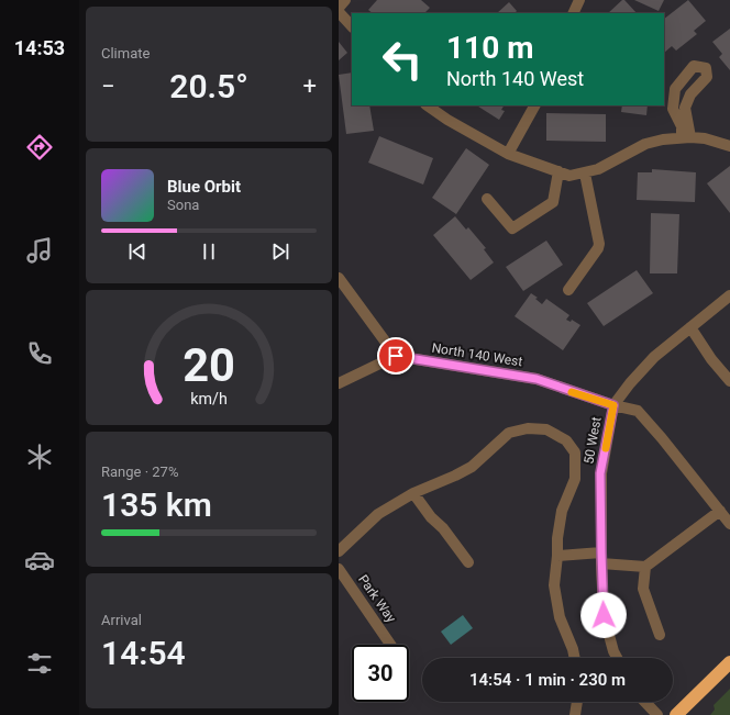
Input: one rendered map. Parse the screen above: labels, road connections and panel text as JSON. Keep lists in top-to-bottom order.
{
  "streets": {
    "street": ["North 140 West", "50 West", "Park Way"]
  },
  "crossings": [
    ["North 140 West", "50 West"]
  ],
  "page": {
    "tabs": "14:53",
    "tile": [
      "Climate",
      ["Range · 27%", "135 km"],
      ["Arrival", "14:54"]
    ],
    "turn": ["110 m", "North 140 West"],
    "heat": ["−", "20.5°", "+"],
    "song": ["Blue Orbit", "Sona"],
    "limit": "30",
    "trip": "14:54 · 1 min · 230 m",
    "gauge": ["20", "km/h"]
  }
}
